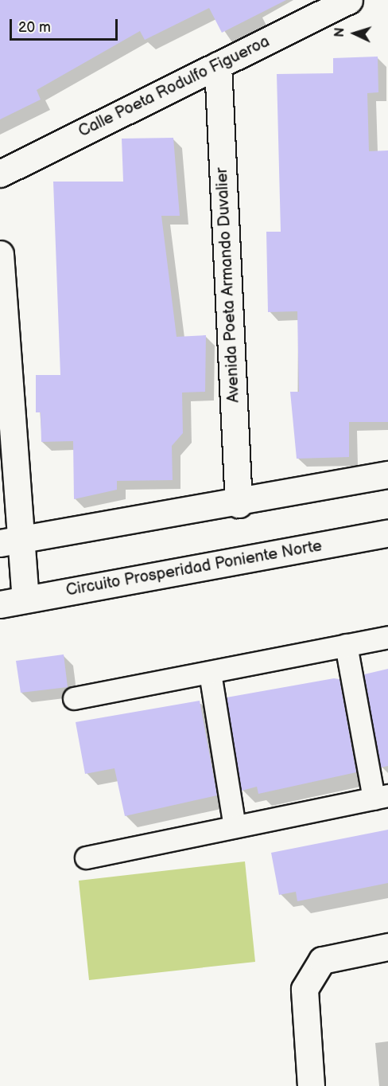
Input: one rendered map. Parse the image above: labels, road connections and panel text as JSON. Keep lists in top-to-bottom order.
{
  "streets": {
    "street": ["Calle Poeta Rodulfo Figueroa", "Avenida Poeta Armando Duvalier", "Circuito Prosperidad Poniente Norte"]
  },
  "crossings": [
    ["Calle Poeta Rodulfo Figueroa", "Avenida Poeta Armando Duvalier"]
  ],
  "scale_bar": "20 m",
  "north": "left"
}
